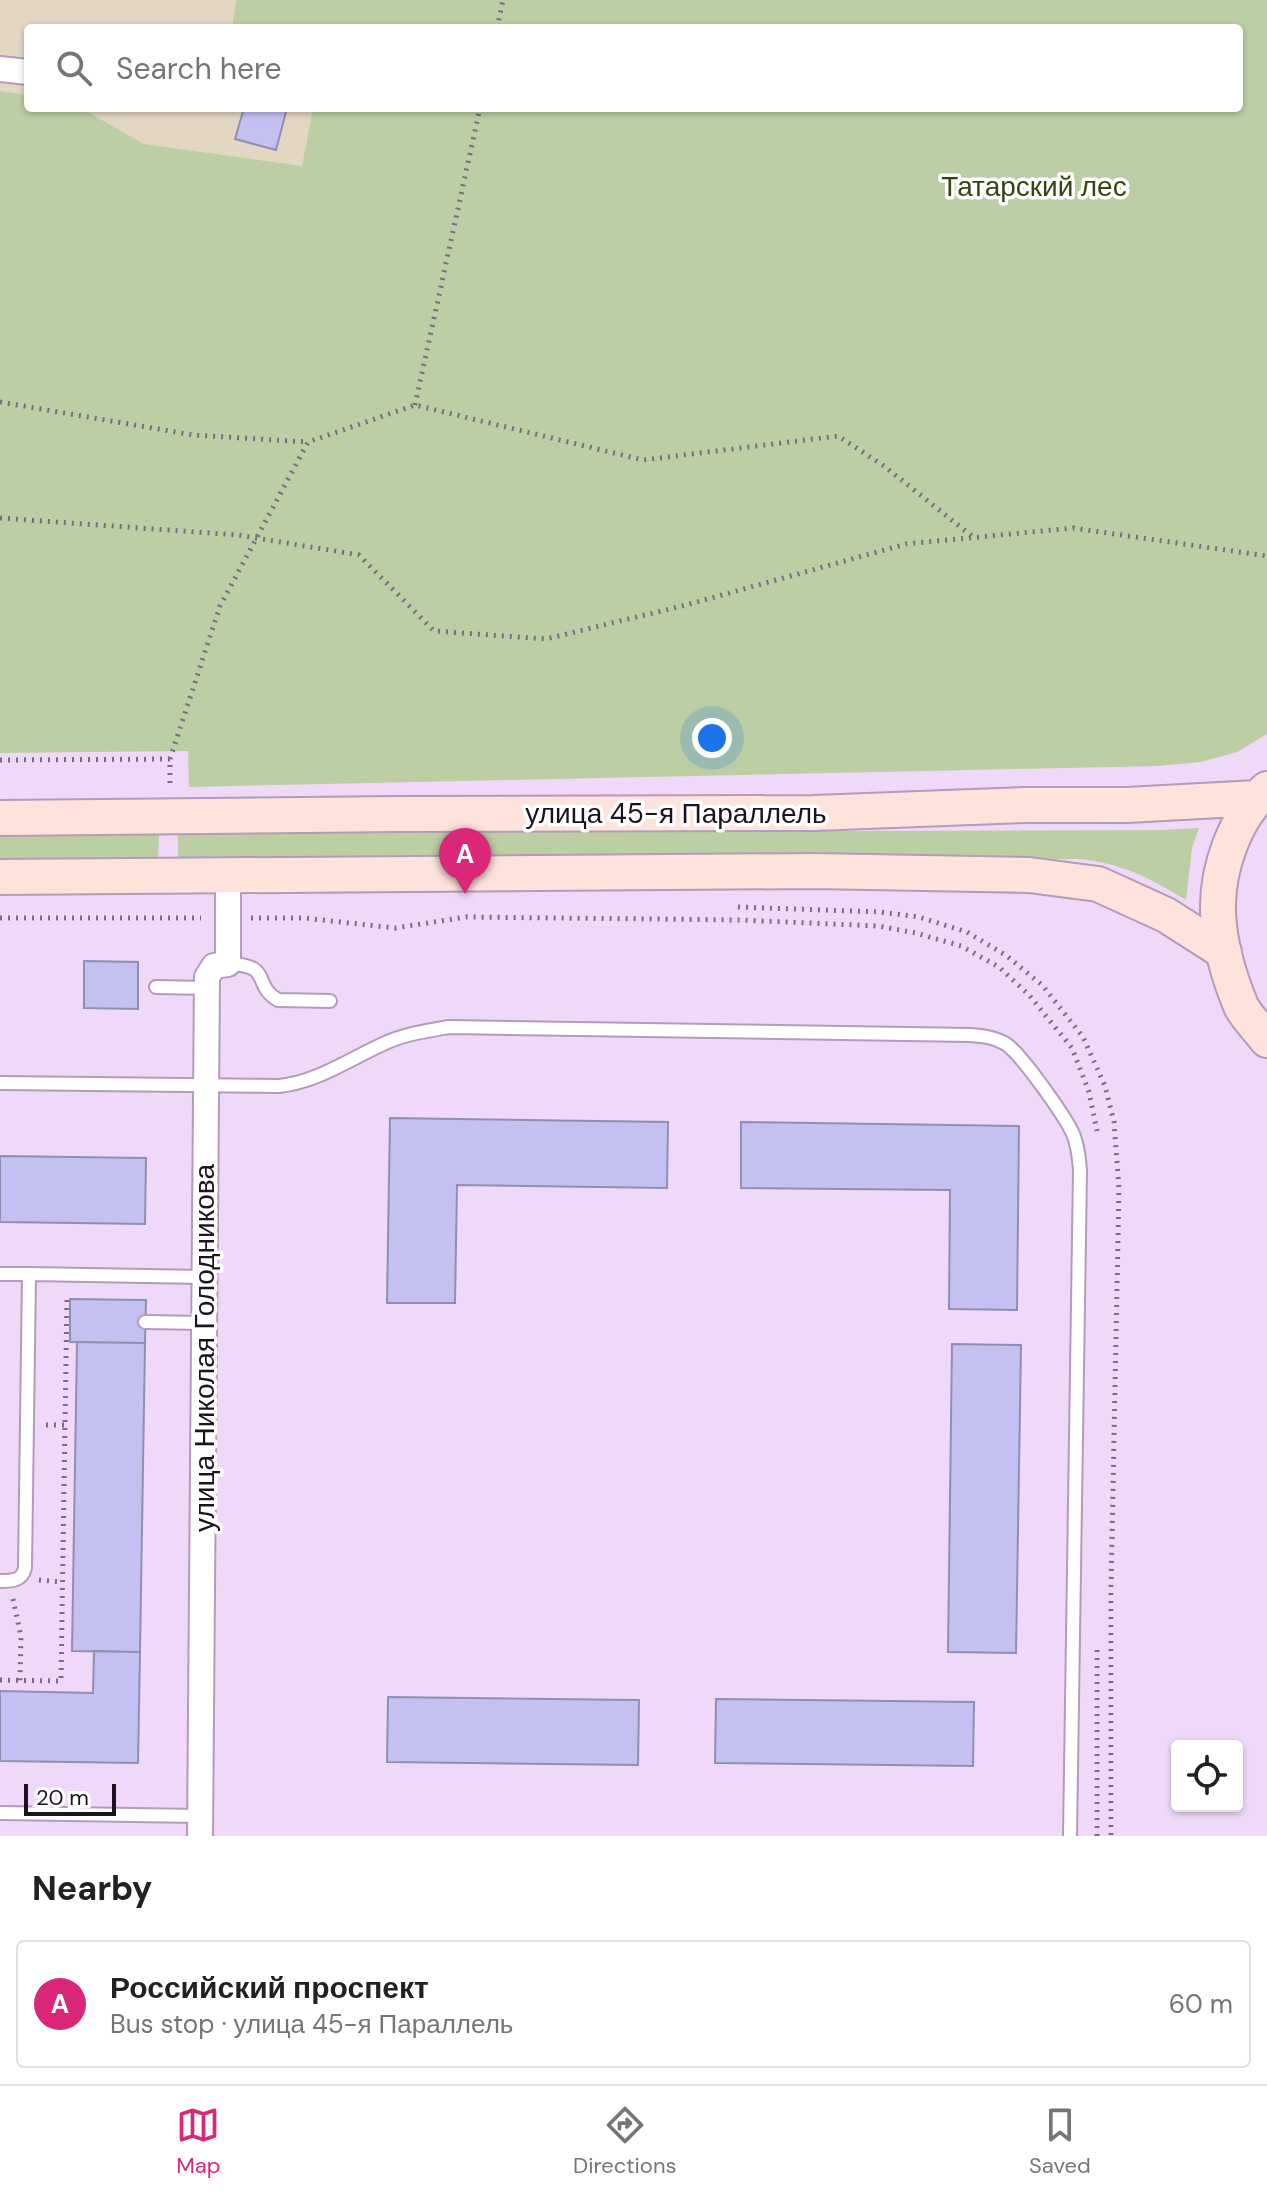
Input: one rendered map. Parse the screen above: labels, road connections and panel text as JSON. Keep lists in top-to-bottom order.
{
  "streets": {
    "main road": ["улица 45-я Параллель"],
    "street": ["улица Николая Голодникова"]
  },
  "parks": ["Татарский лес"],
  "scale_bar": "20 m",
  "page": {
    "search": "Search here",
    "pins": "A",
    "scale": "20 m",
    "heading": "Nearby",
    "list": [
      {
        "mark": "A",
        "name": "Российский проспект",
        "note": "Bus stop · улица 45-я Параллель",
        "value": "60 m"
      }
    ],
    "nav": ["Map", "Directions", "Saved"]
  }
}
